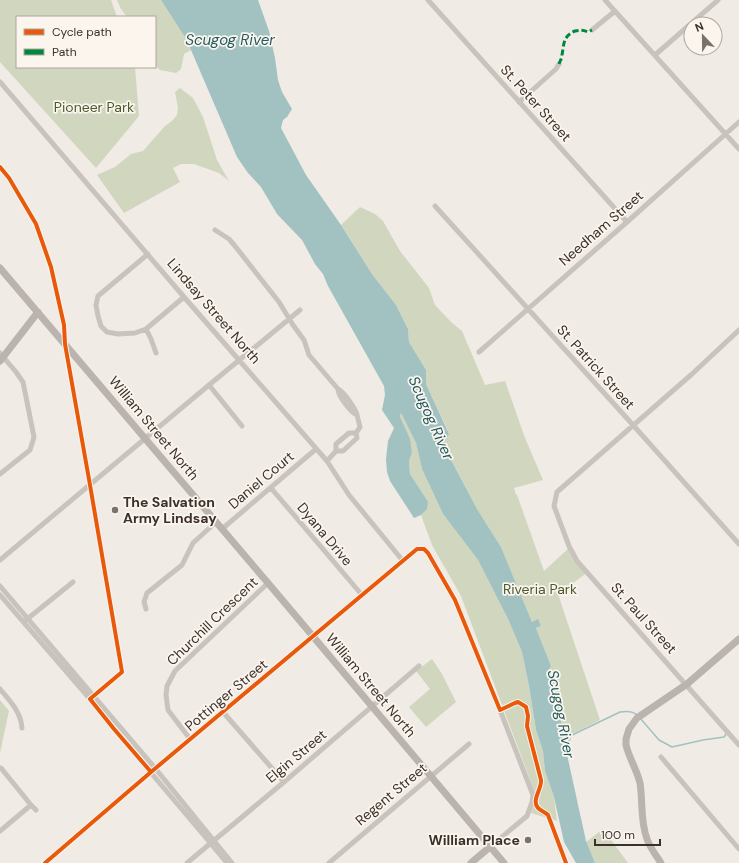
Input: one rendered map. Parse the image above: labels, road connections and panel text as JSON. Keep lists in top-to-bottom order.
{
  "streets": {
    "street": [
      "St. Peter Street",
      "Needham Street",
      "Lindsay Street North",
      "St. Patrick Street",
      "William Street North",
      "Daniel Court",
      "Dyana Drive",
      "St. Paul Street",
      "Churchill Crescent",
      "Pottinger Street",
      "Elgin Street",
      "Regent Street"
    ]
  },
  "crossings": [
    ["St. Peter Street", "Needham Street"],
    ["Needham Street", "St. Patrick Street"],
    ["Lindsay Street North", "Daniel Court"],
    ["Lindsay Street North", "Pottinger Street"],
    ["St. Patrick Street", "St. Paul Street"],
    ["William Street North", "Daniel Court"],
    ["William Street North", "Churchill Crescent"],
    ["William Street North", "Pottinger Street"],
    ["William Street North", "Elgin Street"],
    ["William Street North", "Regent Street"],
    ["Daniel Court", "Dyana Drive"],
    ["Dyana Drive", "Pottinger Street"],
    ["Churchill Crescent", "Pottinger Street"]
  ],
  "water": ["Scugog River"],
  "parks": ["Pioneer Park", "Riveria Park"],
  "places": ["The Salvation Army Lindsay", "William Place"],
  "legend": ["Cycle path", "Path"],
  "scale_bar": "100 m",
  "north": "top"
}
